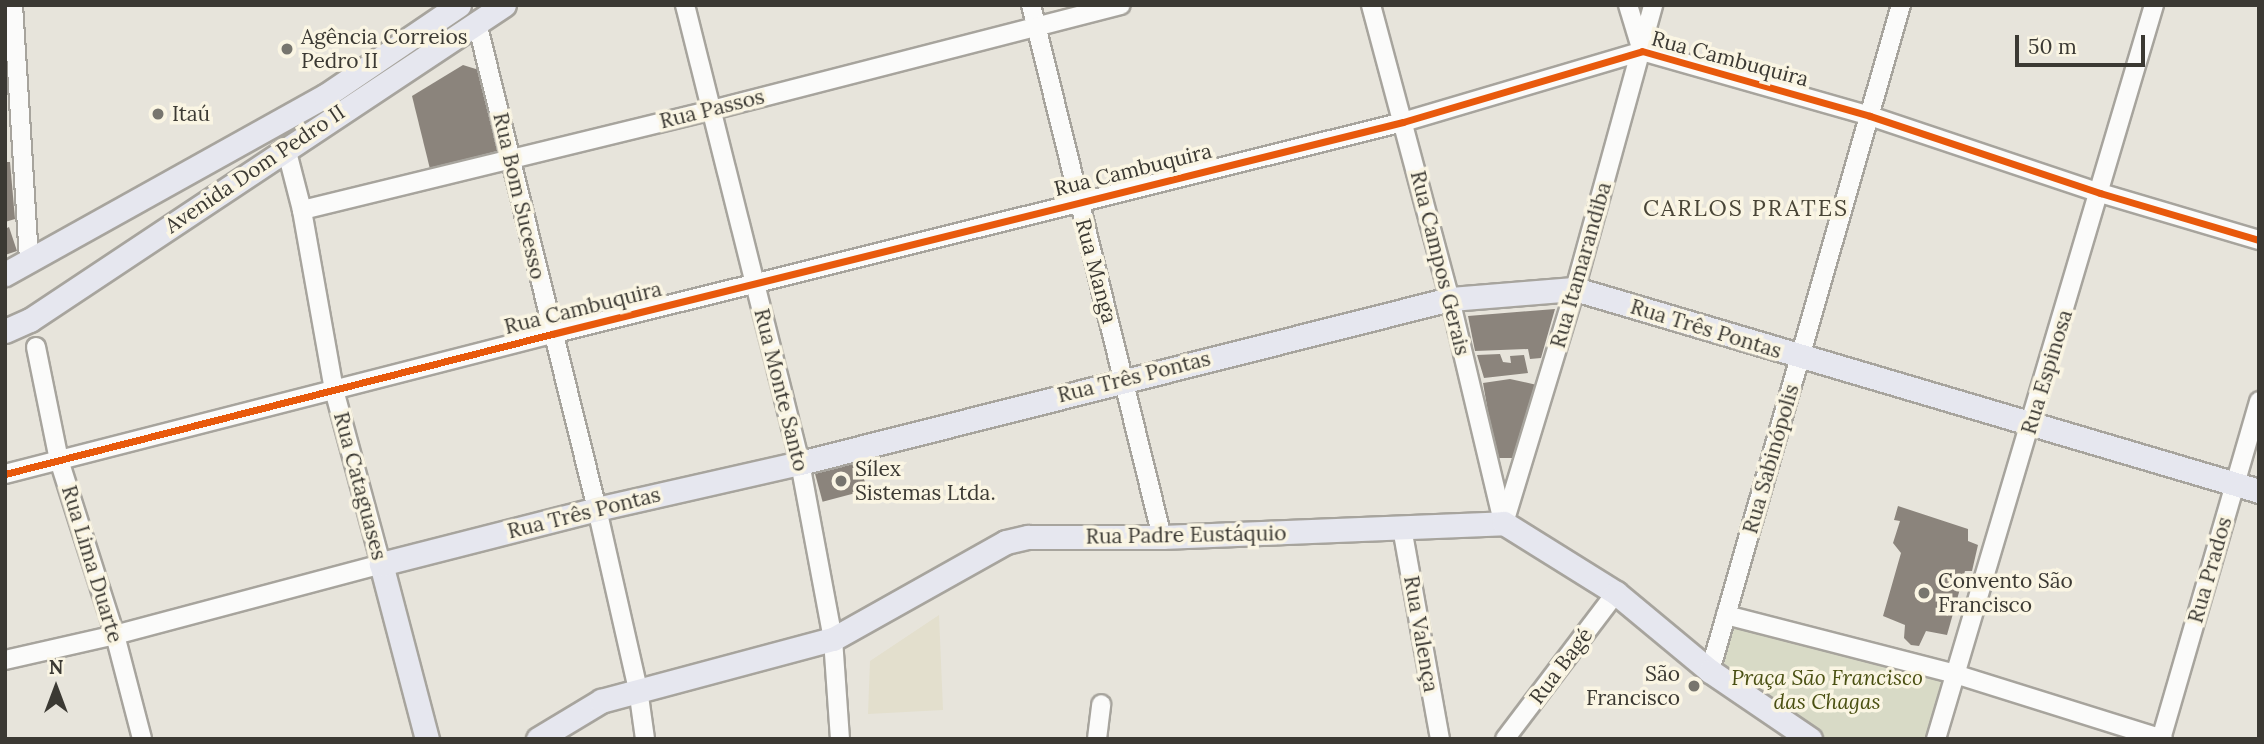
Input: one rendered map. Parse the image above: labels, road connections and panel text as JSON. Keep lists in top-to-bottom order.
{
  "streets": {
    "main road": [
      "Avenida Dom Pedro II",
      "Rua Três Pontas",
      "Rua Cataguases",
      "Rua Padre Eustáquio"
    ],
    "street": [
      "Rua Cambuquira",
      "Rua Passos",
      "Rua Bom Sucesso",
      "Rua Campos Gerais",
      "Rua Itamarandiba",
      "Rua Manga",
      "Rua Espinosa",
      "Rua Monte Santo",
      "Rua Sabinópolis",
      "Rua Lima Duarte",
      "Rua Prados",
      "Rua Valença",
      "Rua Bagé"
    ]
  },
  "crossings": [
    ["Rua Cambuquira", "Rua Bom Sucesso"],
    ["Rua Cambuquira", "Rua Campos Gerais"],
    ["Rua Cambuquira", "Rua Itamarandiba"],
    ["Rua Cambuquira", "Rua Manga"],
    ["Rua Cambuquira", "Rua Espinosa"],
    ["Rua Cambuquira", "Rua Monte Santo"],
    ["Rua Cambuquira", "Rua Sabinópolis"],
    ["Rua Cambuquira", "Rua Cataguases"],
    ["Rua Cambuquira", "Rua Lima Duarte"],
    ["Rua Passos", "Rua Bom Sucesso"],
    ["Rua Passos", "Rua Manga"],
    ["Rua Passos", "Rua Monte Santo"],
    ["Rua Passos", "Rua Cataguases"],
    ["Avenida Dom Pedro II", "Rua Bom Sucesso"],
    ["Avenida Dom Pedro II", "Rua Cataguases"],
    ["Rua Bom Sucesso", "Rua Três Pontas"],
    ["Rua Bom Sucesso", "Rua Padre Eustáquio"],
    ["Rua Campos Gerais", "Rua Itamarandiba"],
    ["Rua Campos Gerais", "Rua Três Pontas"],
    ["Rua Campos Gerais", "Rua Padre Eustáquio"],
    ["Rua Itamarandiba", "Rua Três Pontas"],
    ["Rua Itamarandiba", "Rua Padre Eustáquio"],
    ["Rua Manga", "Rua Três Pontas"],
    ["Rua Manga", "Rua Padre Eustáquio"],
    ["Rua Três Pontas", "Rua Espinosa"],
    ["Rua Três Pontas", "Rua Monte Santo"],
    ["Rua Três Pontas", "Rua Sabinópolis"],
    ["Rua Três Pontas", "Rua Cataguases"],
    ["Rua Três Pontas", "Rua Lima Duarte"],
    ["Rua Três Pontas", "Rua Prados"],
    ["Rua Monte Santo", "Rua Padre Eustáquio"],
    ["Rua Padre Eustáquio", "Rua Valença"]
  ],
  "districts": ["CARLOS PRATES"],
  "parks": ["Praça São Francisco das Chagas"],
  "places": [
    "Agência Correios Pedro II",
    "Itaú",
    "Sílex Sistemas Ltda.",
    "Convento São Francisco",
    "São Francisco"
  ],
  "scale_bar": "50 m",
  "north": "top"
}
